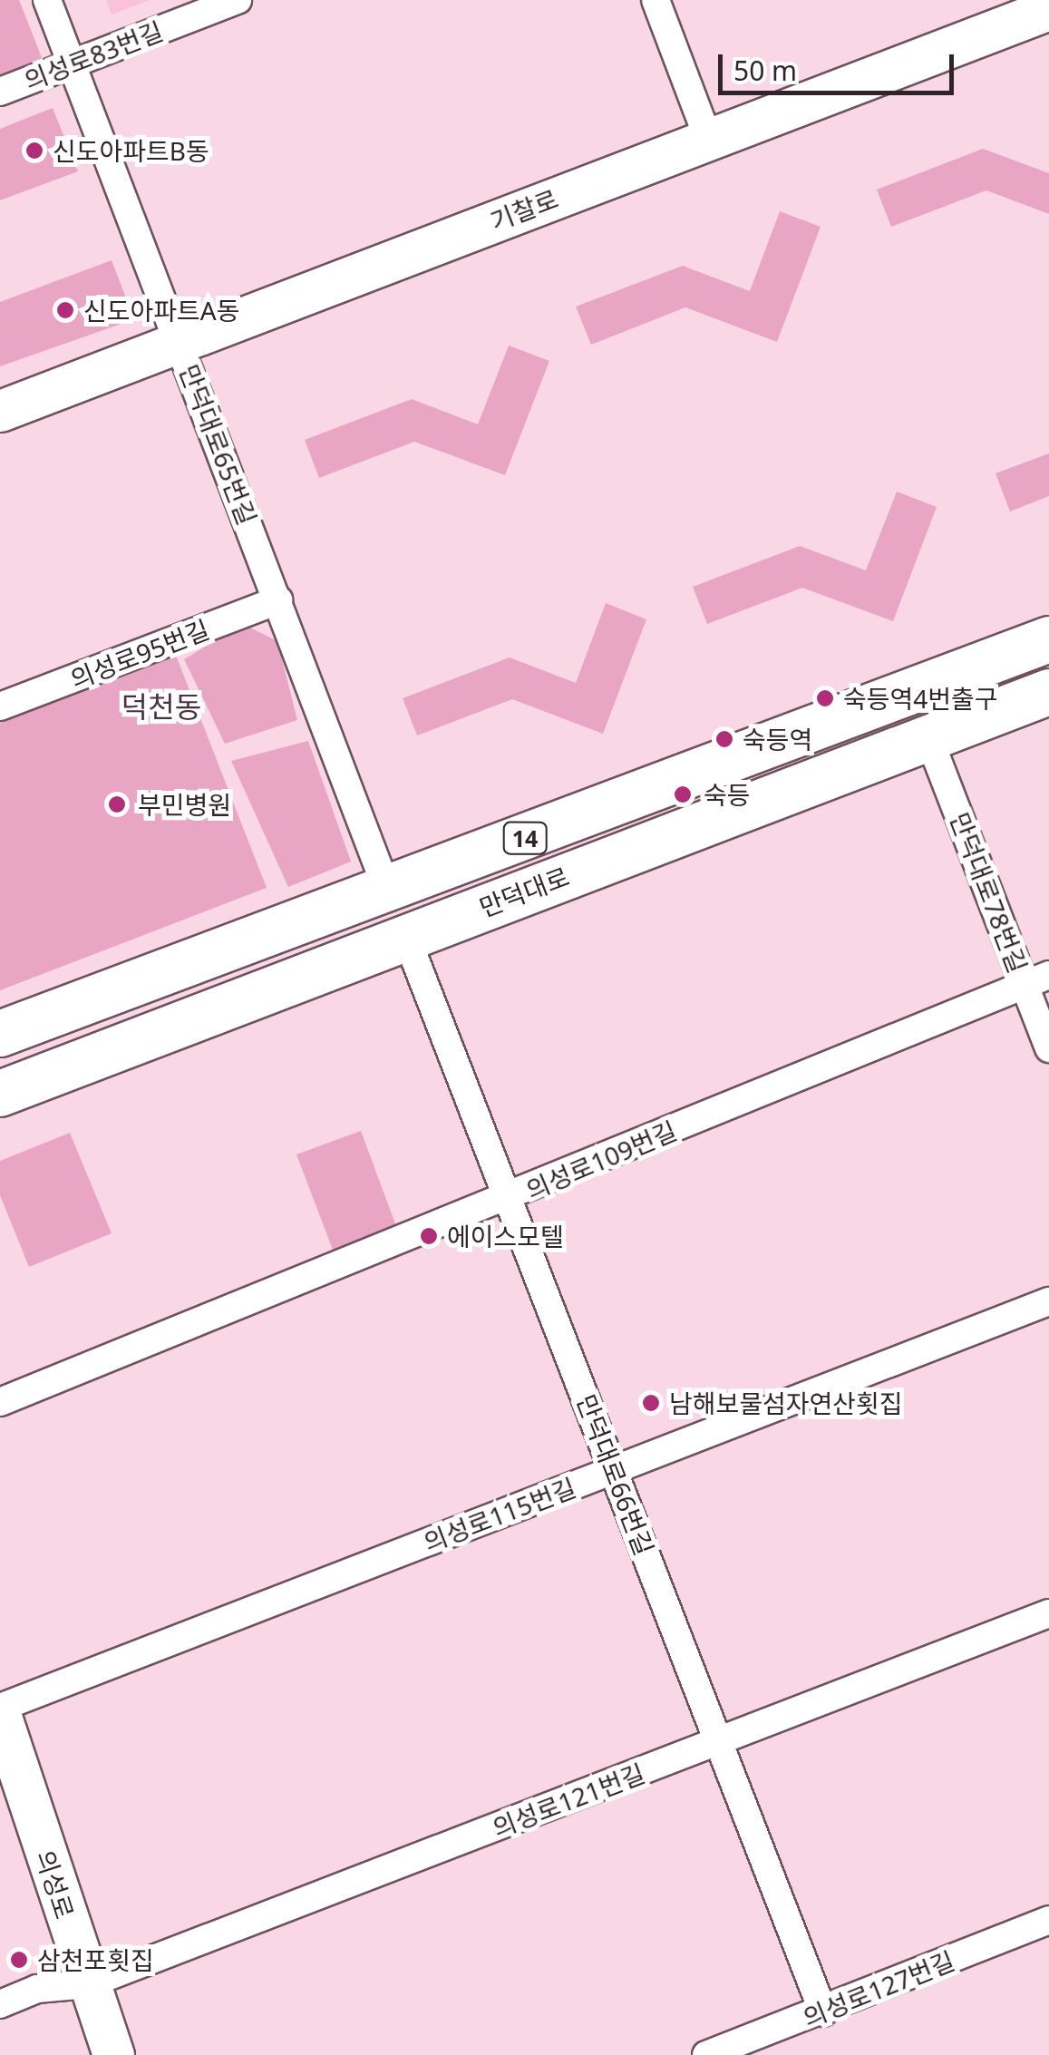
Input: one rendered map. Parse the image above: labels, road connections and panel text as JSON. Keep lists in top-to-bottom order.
{
  "streets": {
    "main road": ["14", "만덕대로"],
    "street": [
      "의성로83번길",
      "기찰로",
      "만덕대로65번길",
      "의성로95번길",
      "만덕대로78번길",
      "의성로109번길",
      "만덕대로66번길",
      "의성로115번길",
      "의성로121번길",
      "의성로",
      "의성로127번길"
    ]
  },
  "crossings": [
    ["의성로83번길", "만덕대로65번길"],
    ["기찰로", "만덕대로65번길"],
    ["만덕대로65번길", "의성로95번길"],
    ["만덕대로65번길", "만덕대로"],
    ["만덕대로", "만덕대로78번길"],
    ["만덕대로", "만덕대로66번길"],
    ["만덕대로78번길", "의성로109번길"],
    ["의성로109번길", "만덕대로66번길"],
    ["만덕대로66번길", "의성로115번길"],
    ["만덕대로66번길", "의성로121번길"],
    ["만덕대로66번길", "의성로127번길"],
    ["의성로115번길", "의성로"],
    ["의성로121번길", "의성로"]
  ],
  "districts": ["덕천동"],
  "places": [
    "신도아파트B동",
    "신도아파트A동",
    "숙등역4번출구",
    "숙등역",
    "숙등",
    "부민병원",
    "에이스모텔",
    "남해보물섬자연산횟집",
    "삼천포횟집"
  ],
  "scale_bar": "50 m"
}
